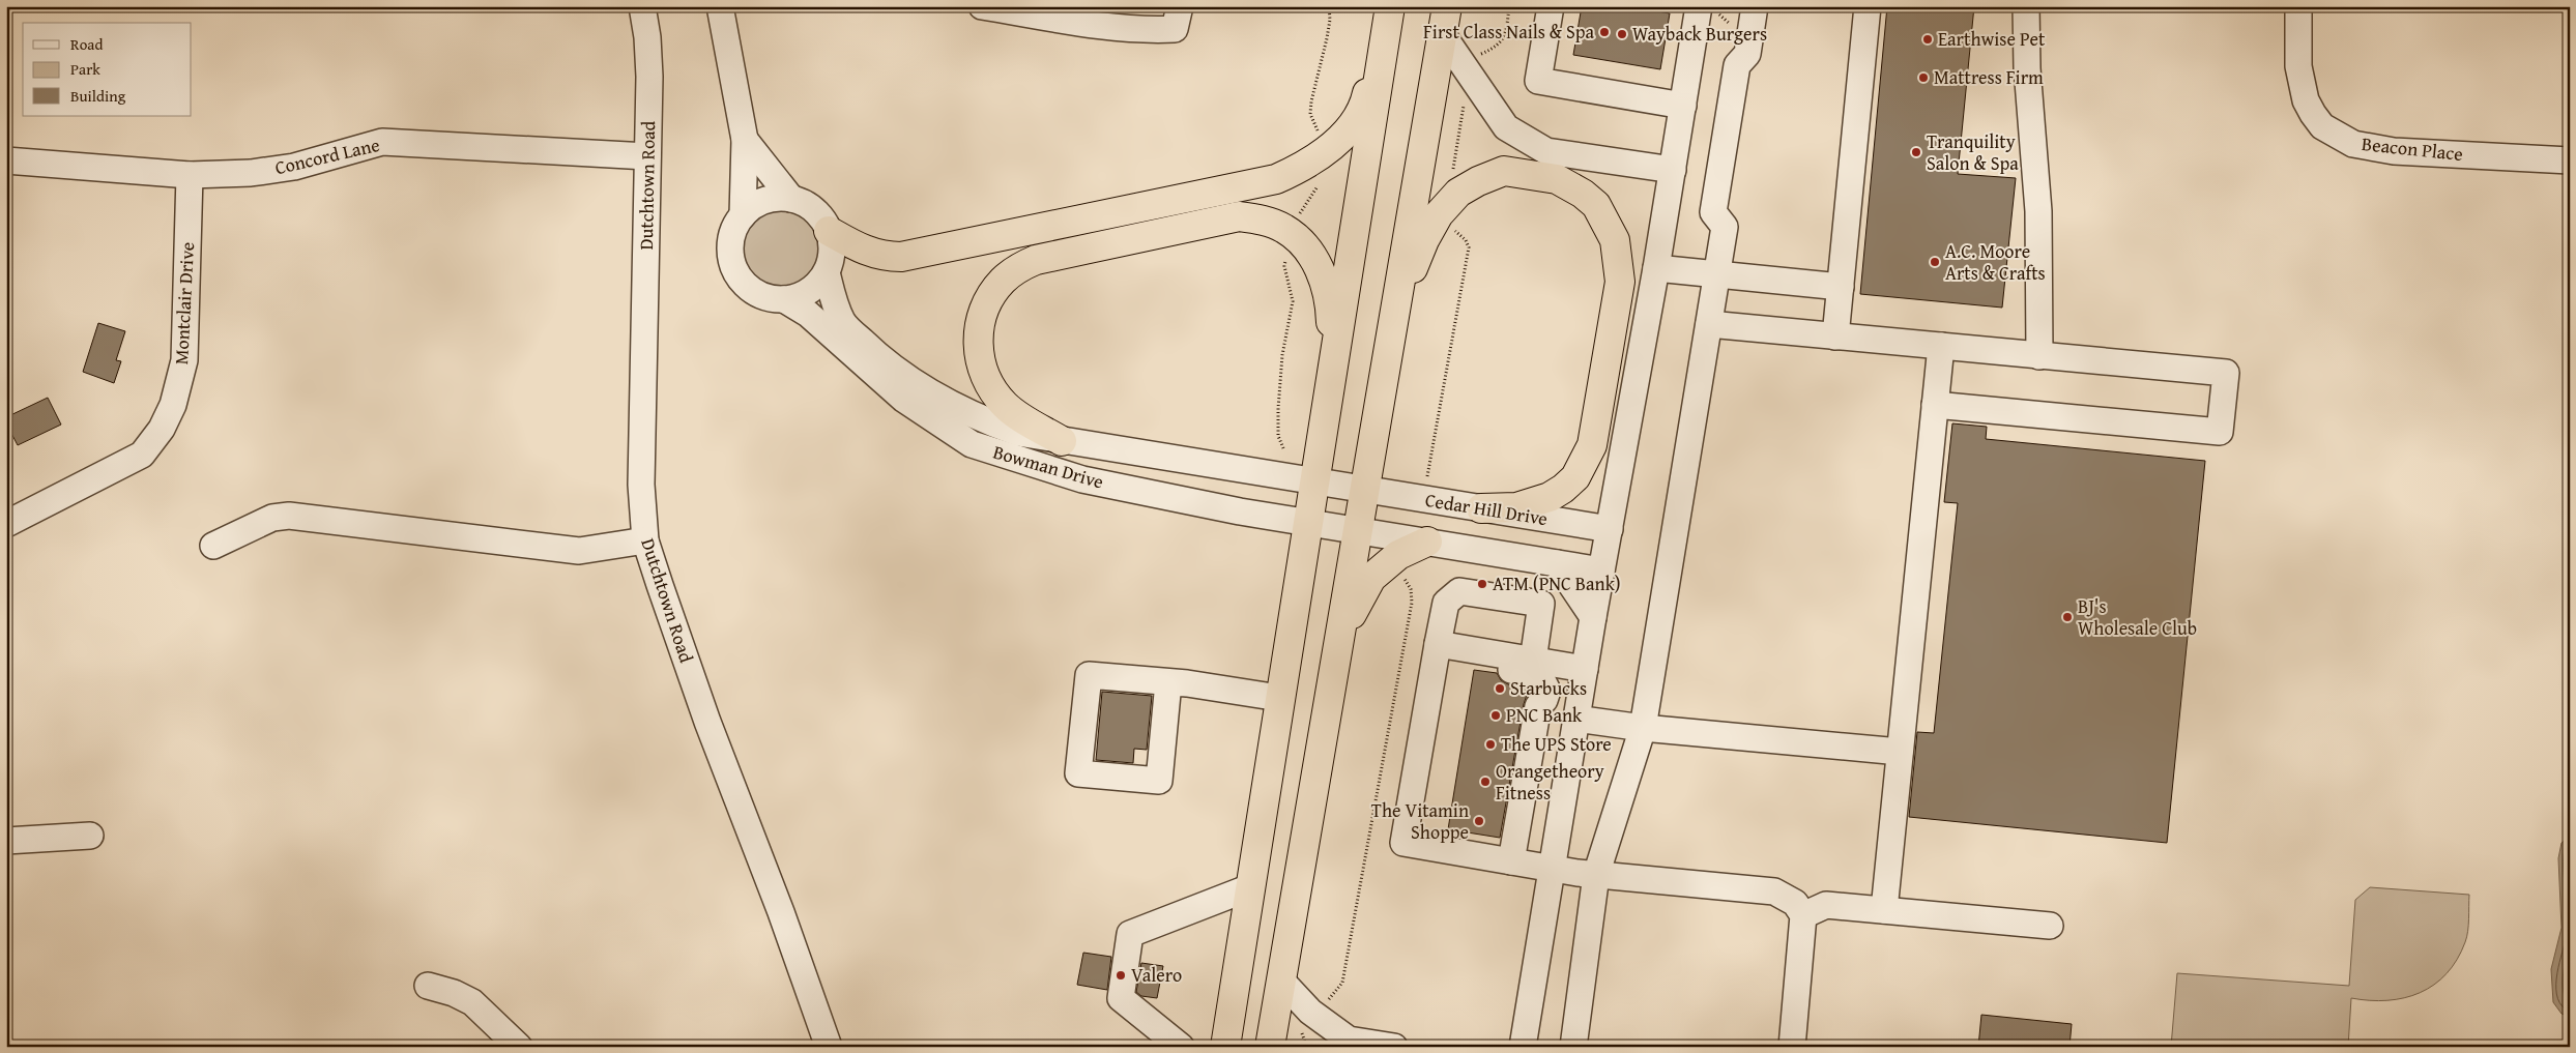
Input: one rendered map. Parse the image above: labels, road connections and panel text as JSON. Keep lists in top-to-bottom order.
{
  "streets": {
    "street": [
      "Beacon Place",
      "Concord Lane",
      "Dutchtown Road",
      "Montclair Drive",
      "Bowman Drive",
      "Cedar Hill Drive"
    ]
  },
  "crossings": [
    ["Concord Lane", "Dutchtown Road"],
    ["Concord Lane", "Montclair Drive"],
    ["Bowman Drive", "Cedar Hill Drive"]
  ],
  "places": [
    "First Class Nails & Spa",
    "Wayback Burgers",
    "Earthwise Pet",
    "Mattress Firm",
    "Tranquility Salon & Spa",
    "A.C. Moore Arts & Crafts",
    "ATM (PNC Bank)",
    "BJ's Wholesale Club",
    "Starbucks",
    "PNC Bank",
    "The UPS Store",
    "Orangetheory Fitness",
    "The Vitamin Shoppe",
    "Valero"
  ],
  "legend": ["Road", "Park", "Building"]
}
